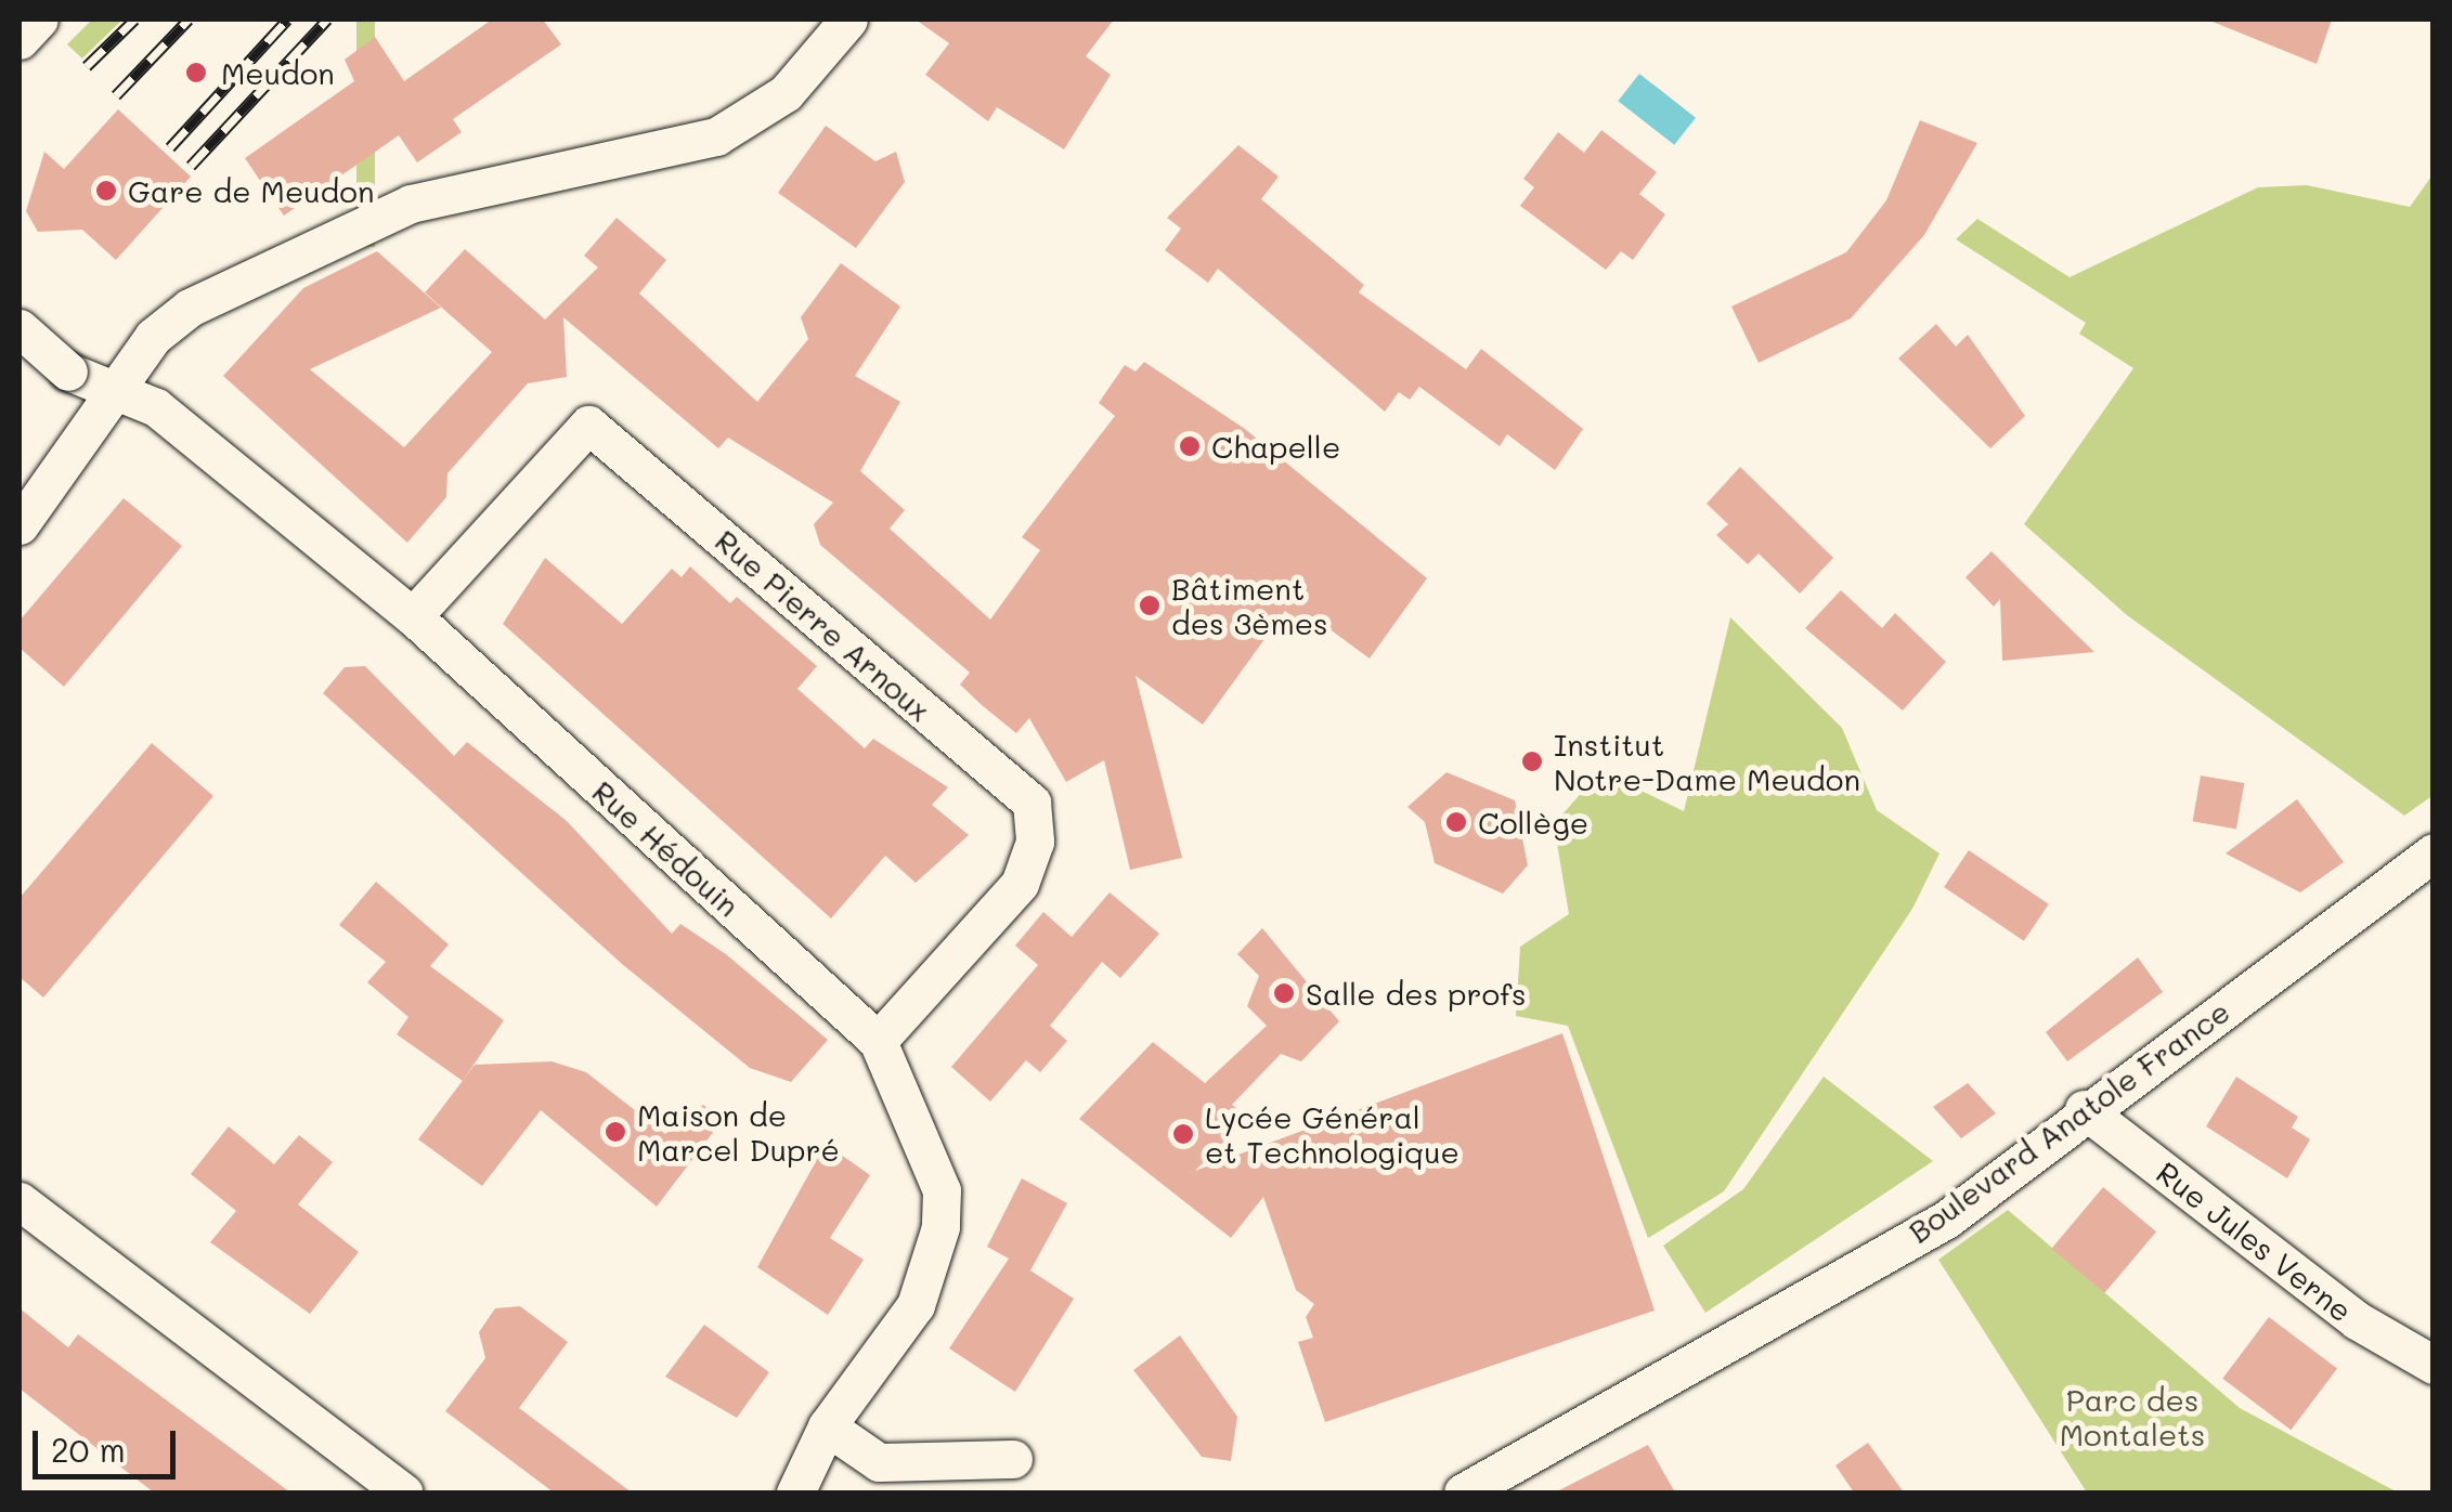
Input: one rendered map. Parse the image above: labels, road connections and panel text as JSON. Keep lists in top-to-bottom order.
{
  "streets": {
    "street": [
      "Rue Pierre Arnoux",
      "Rue Hédouin",
      "Boulevard Anatole France",
      "Rue Jules Verne"
    ]
  },
  "crossings": [
    ["Rue Pierre Arnoux", "Rue Hédouin"],
    ["Boulevard Anatole France", "Rue Jules Verne"]
  ],
  "parks": ["Parc des Montalets"],
  "places": [
    "Meudon",
    "Gare de Meudon",
    "Chapelle",
    "Bâtiment des 3èmes",
    "Institut Notre-Dame Meudon",
    "Collège",
    "Salle des profs",
    "Maison de Marcel Dupré",
    "Lycée Général et Technologique"
  ],
  "scale_bar": "20 m"
}
